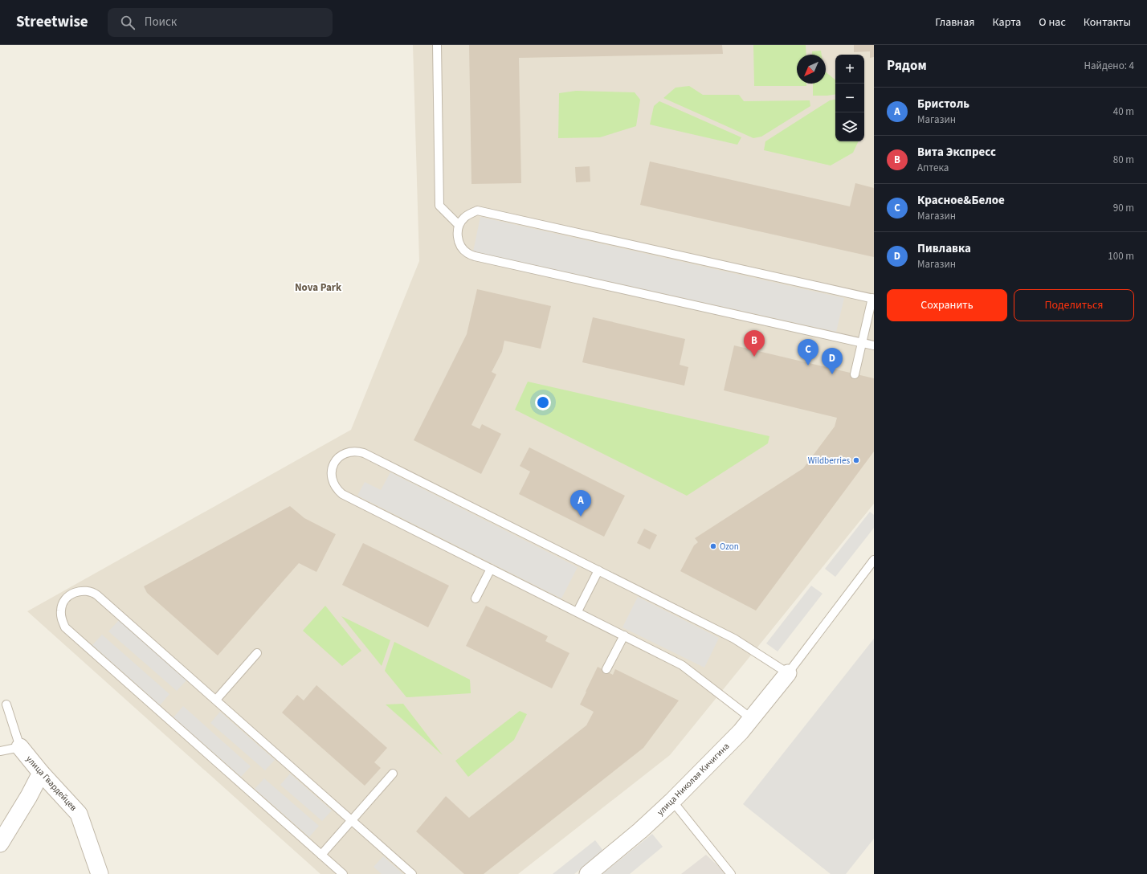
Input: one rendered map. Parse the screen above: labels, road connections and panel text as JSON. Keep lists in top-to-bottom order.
{
  "streets": {
    "street": ["улица Николая Кичигина", "улица Гвардейцев"]
  },
  "districts": ["Nova Park"],
  "places": ["Wildberries", "Ozon"],
  "north": "bottom left",
  "page": {
    "header": "Streetwise",
    "search": "Поиск",
    "nav": [
      "Главная",
      "Карта",
      "О нас",
      "Контакты"
    ],
    "heading": ["Рядом", "Найдено: 4"],
    "map_buttons": ["+", "−"],
    "list": [
      {
        "mark": "A",
        "name": "Бристоль",
        "note": "Магазин",
        "value": "40 m"
      },
      {
        "mark": "B",
        "name": "Вита Экспресс",
        "note": "Аптека",
        "value": "80 m"
      },
      {
        "mark": "C",
        "name": "Красное&Белое",
        "note": "Магазин",
        "value": "90 m"
      },
      {
        "mark": "D",
        "name": "Пивлавка",
        "note": "Магазин",
        "value": "100 m"
      }
    ],
    "buttons": ["Сохранить", "Поделиться"],
    "pins": [
      "B",
      "C",
      "D",
      "A"
    ]
  }
}
